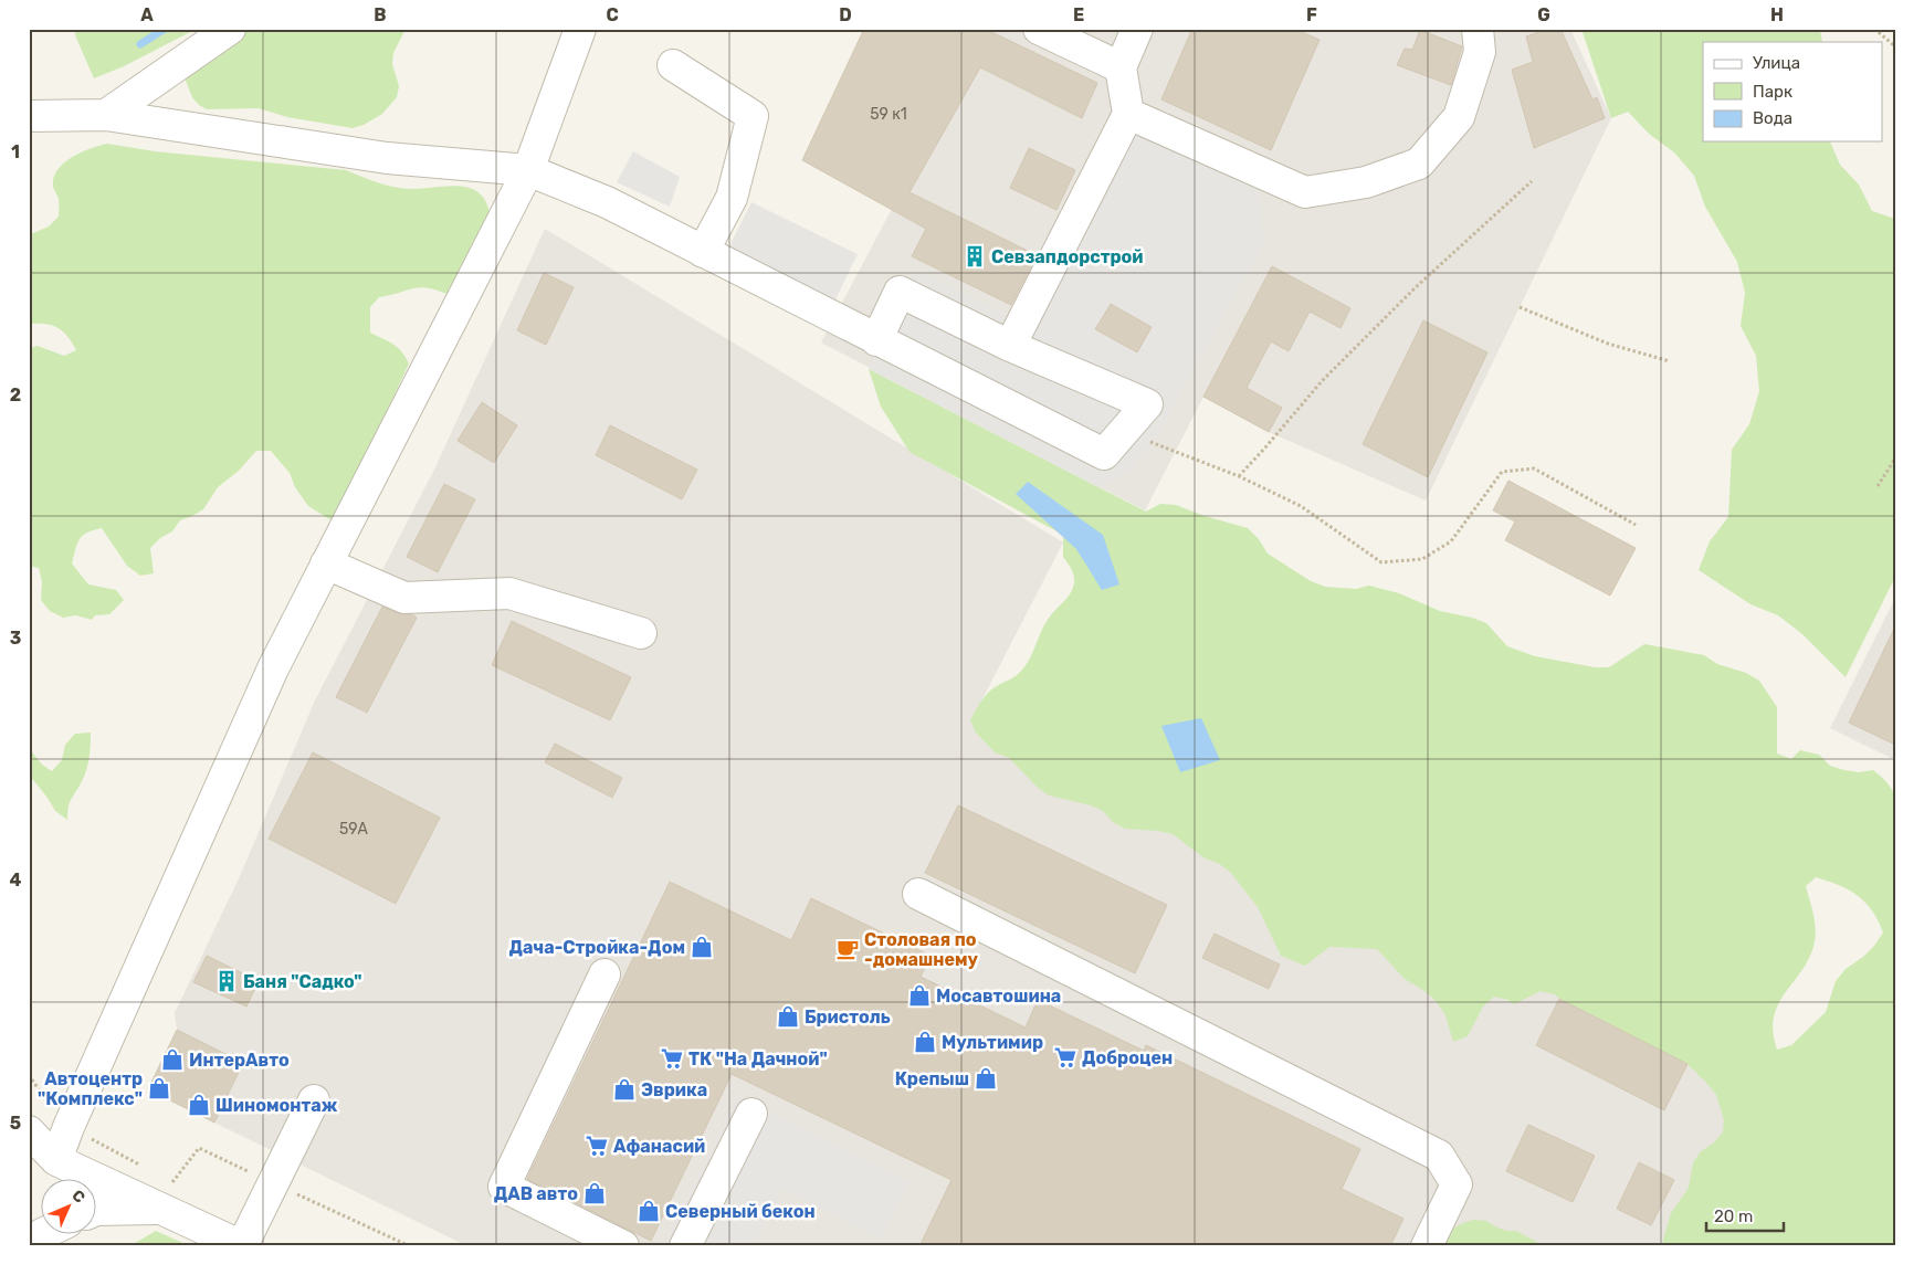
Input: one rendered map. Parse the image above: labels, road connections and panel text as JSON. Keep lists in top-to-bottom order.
{
  "places": {
    "building": ["Севзапдорстрой", "Баня \"Садко\""],
    "shop": [
      "Дача-Стройка-Дом",
      "Мосавтошина",
      "Бристоль",
      "Мультимир",
      "ИнтерАвто",
      "Крепыш",
      "Автоцентр \"Комплекс\"",
      "Эврика",
      "Шиномонтаж",
      "ДАВ авто",
      "Северный бекон"
    ],
    "cafe": ["Столовая по -домашнему"],
    "supermarket": ["Доброцен", "ТК \"На Дачной\"", "Афанасий"]
  },
  "house_numbers": ["59 к1", "59А"],
  "legend": ["Улица", "Парк", "Вода"],
  "scale_bar": "20 m",
  "north": "top right",
  "grid": {
    "columns": [
      "A",
      "B",
      "C",
      "D",
      "E",
      "F",
      "G",
      "H"
    ],
    "rows": [
      "1",
      "2",
      "3",
      "4",
      "5"
    ]
  }
}
